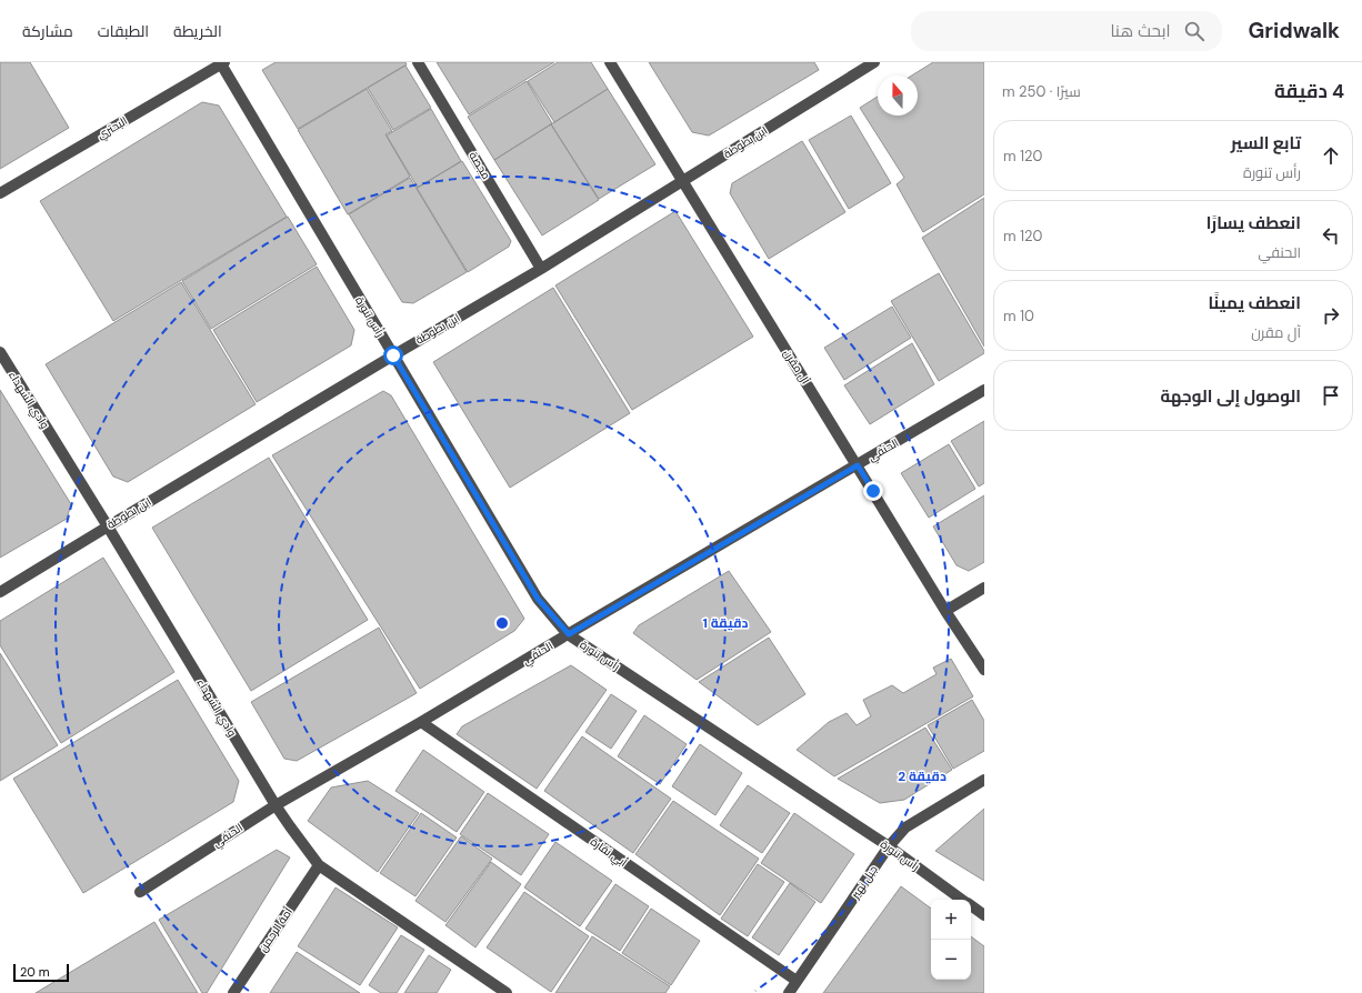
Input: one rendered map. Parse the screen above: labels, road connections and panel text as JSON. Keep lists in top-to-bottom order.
{
  "streets": {
    "street": [
      "البحتري",
      "ابن بطوطة",
      "مجصة",
      "رأس تنورة",
      "آل مقرن",
      "وادي الشهداء",
      "الحنفي",
      "أبي نقارة",
      "جبل نهير",
      "أمة الرحمن"
    ]
  },
  "crossings": [
    ["البحتري", "رأس تنورة"],
    ["ابن بطوطة", "مجصة"],
    ["ابن بطوطة", "رأس تنورة"],
    ["ابن بطوطة", "آل مقرن"],
    ["ابن بطوطة", "وادي الشهداء"],
    ["رأس تنورة", "الحنفي"],
    ["رأس تنورة", "جبل نهير"],
    ["آل مقرن", "الحنفي"],
    ["وادي الشهداء", "الحنفي"],
    ["وادي الشهداء", "أمة الرحمن"],
    ["الحنفي", "أبي نقارة"],
    ["أبي نقارة", "جبل نهير"]
  ],
  "scale_bar": "20 m",
  "north": "top",
  "page": {
    "header": "Gridwalk",
    "search": "ابحث هنا",
    "nav": ["الخريطة", "الطبقات", "مشاركة"],
    "heading": ["4 دقيقة", "سيرًا · 250 m"],
    "list": [
      ["تابع السير", "رأس تنورة", "120 m"],
      ["انعطف يسارًا", "الحنفي", "120 m"],
      ["انعطف يمينًا", "آل مقرن", "10 m"],
      "الوصول إلى الوجهة"
    ],
    "map_buttons": ["+", "−"],
    "scale": "20 m"
  },
  "rings": ["1 دقيقة", "2 دقيقة"]
}
